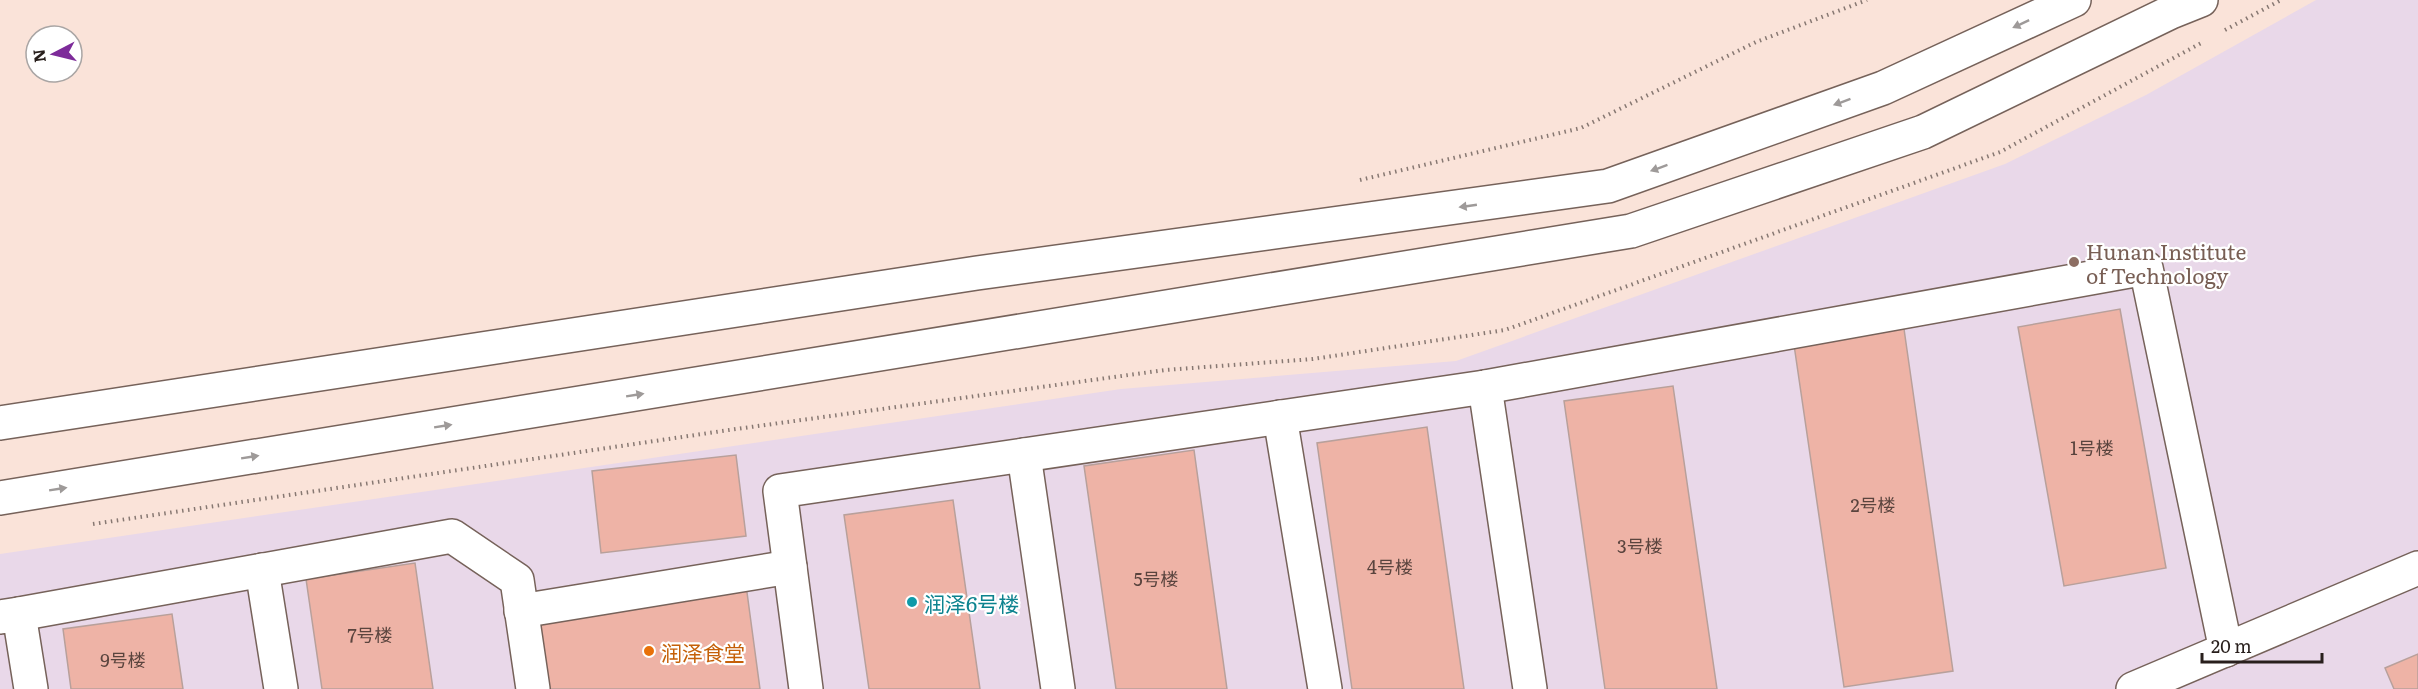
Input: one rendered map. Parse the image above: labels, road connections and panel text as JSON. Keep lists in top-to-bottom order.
{
  "places": ["Hunan Institute of Technology", "润泽6号楼", "润泽食堂"],
  "house_numbers": [
    "1号楼",
    "2号楼",
    "3号楼",
    "4号楼",
    "5号楼",
    "7号楼",
    "9号楼"
  ],
  "scale_bar": "20 m",
  "north": "left"
}
